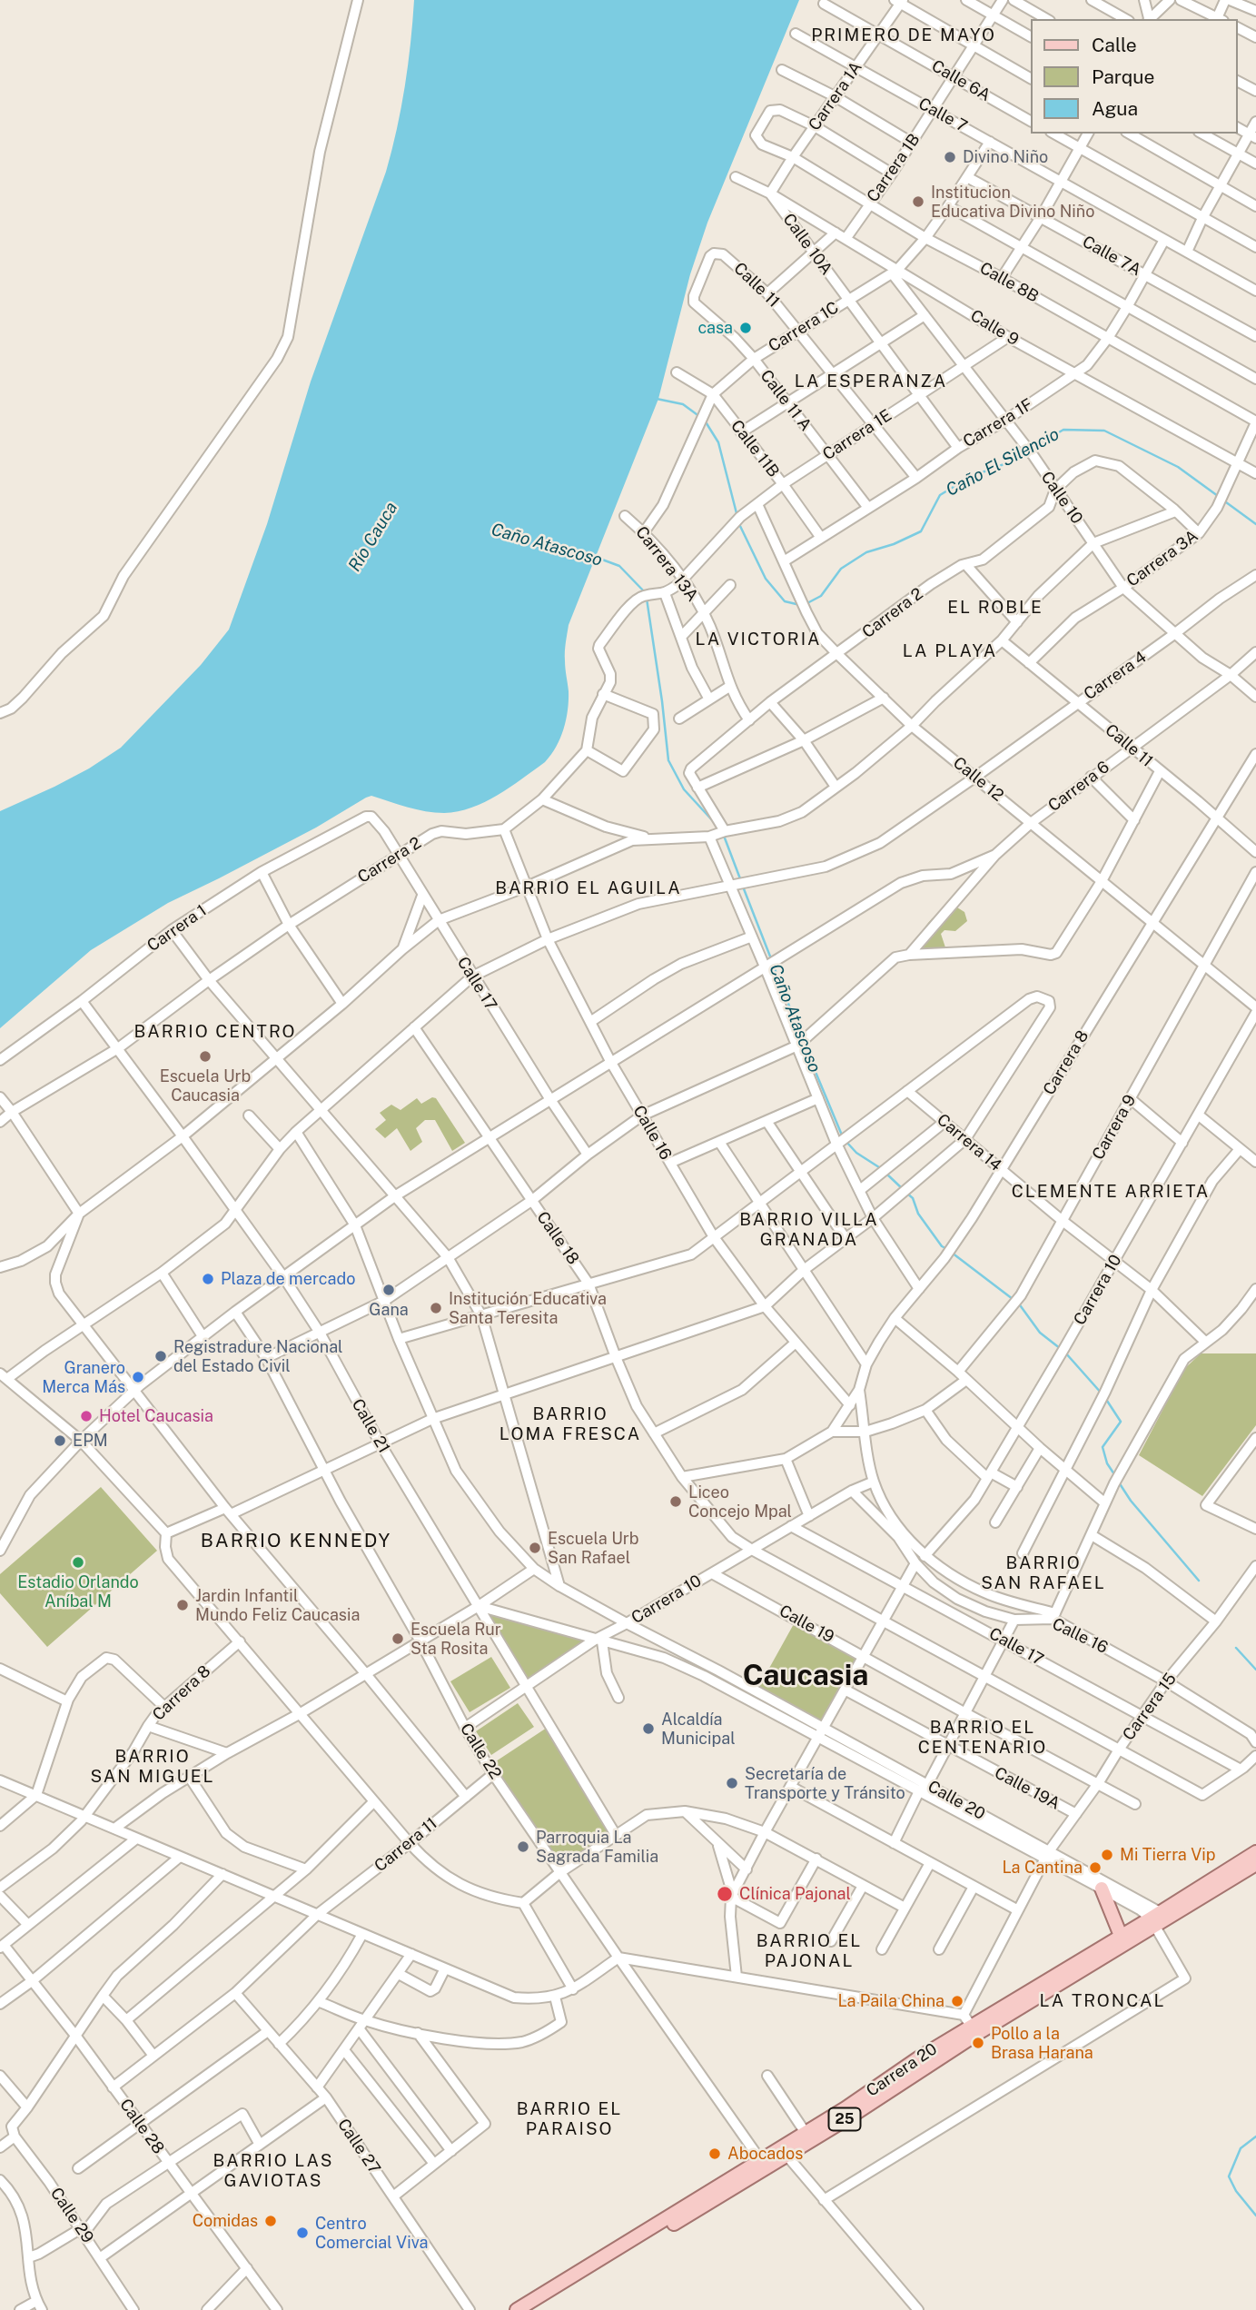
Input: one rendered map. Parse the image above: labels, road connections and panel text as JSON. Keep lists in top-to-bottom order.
{
  "streets": {
    "main road": ["Carrera 20", "25"],
    "street": [
      "Calle 6A",
      "Carrera 1A",
      "Calle 7",
      "Carrera 1B",
      "Calle 10A",
      "Calle 7A",
      "Calle 8B",
      "Calle 11",
      "Carrera 1C",
      "Calle 9",
      "Calle 11 A",
      "Carrera 1F",
      "Carrera 1E",
      "Calle 11B",
      "Calle 10",
      "Carrera 3A",
      "Carrera 13A",
      "Carrera 2",
      "Carrera 4",
      "Calle 12",
      "Carrera 6",
      "Carrera 1",
      "Calle 17",
      "Carrera 8",
      "Carrera 9",
      "Calle 16",
      "Carrera 14",
      "Calle 18",
      "Carrera 10",
      "Calle 21",
      "Calle 19",
      "Carrera 15",
      "Calle 22",
      "Calle 19A",
      "Calle 20",
      "Carrera 11",
      "Calle 28",
      "Calle 27",
      "Calle 29"
    ]
  },
  "crossings": [
    ["Calle 6A", "Carrera 1A"],
    ["Calle 6A", "Carrera 1B"],
    ["Carrera 1A", "Calle 7"],
    ["Carrera 1A", "Calle 10A"],
    ["Carrera 1A", "Calle 8B"],
    ["Carrera 1A", "Calle 9"],
    ["Calle 7", "Carrera 1B"],
    ["Calle 7", "Carrera 1C"],
    ["Calle 7", "Carrera 1F"],
    ["Carrera 1B", "Calle 8B"],
    ["Carrera 1B", "Calle 9"],
    ["Calle 10A", "Carrera 1C"],
    ["Calle 10A", "Calle 9"],
    ["Calle 10A", "Carrera 1F"],
    ["Calle 10A", "Carrera 1E"],
    ["Calle 7A", "Carrera 1C"],
    ["Calle 7A", "Carrera 1F"],
    ["Calle 8B", "Carrera 1C"],
    ["Calle 8B", "Carrera 1F"],
    ["Calle 8B", "Carrera 3A"],
    ["Calle 11", "Carrera 1C"],
    ["Calle 11", "Calle 11 A"],
    ["Calle 11", "Carrera 1F"],
    ["Calle 11", "Carrera 1E"],
    ["Calle 11", "Carrera 3A"],
    ["Calle 11", "Carrera 4"],
    ["Calle 11", "Carrera 6"],
    ["Calle 11", "Carrera 8"],
    ["Carrera 1C", "Calle 9"],
    ["Carrera 1C", "Calle 11 A"],
    ["Carrera 1C", "Calle 11B"],
    ["Carrera 1C", "Calle 10"],
    ["Carrera 1C", "Carrera 13A"],
    ["Calle 9", "Carrera 1F"],
    ["Calle 9", "Carrera 1E"],
    ["Calle 9", "Calle 10"],
    ["Calle 9", "Carrera 3A"],
    ["Calle 11 A", "Carrera 1F"],
    ["Calle 11 A", "Carrera 1E"],
    ["Carrera 1F", "Calle 11B"],
    ["Carrera 1F", "Calle 10"],
    ["Carrera 1F", "Calle 12"],
    ["Carrera 1E", "Calle 11B"],
    ["Carrera 1E", "Calle 10"],
    ["Carrera 1E", "Carrera 13A"],
    ["Carrera 1E", "Calle 12"],
    ["Calle 10", "Carrera 3A"],
    ["Calle 10", "Carrera 2"],
    ["Calle 10", "Carrera 4"],
    ["Calle 10", "Carrera 6"],
    ["Carrera 13A", "Carrera 2"],
    ["Carrera 2", "Calle 12"],
    ["Carrera 2", "Calle 17"],
    ["Carrera 2", "Calle 16"],
    ["Carrera 2", "Calle 21"],
    ["Carrera 4", "Calle 12"],
    ["Carrera 4", "Calle 17"],
    ["Carrera 4", "Calle 16"],
    ["Carrera 4", "Calle 18"],
    ["Carrera 4", "Calle 21"],
    ["Carrera 4", "Calle 20"],
    ["Calle 12", "Carrera 6"],
    ["Calle 12", "Carrera 8"],
    ["Calle 12", "Carrera 9"],
    ["Carrera 1", "Calle 17"],
    ["Carrera 1", "Calle 21"],
    ["Calle 17", "Calle 18"],
    ["Calle 17", "Carrera 10"],
    ["Calle 17", "Carrera 15"],
    ["Carrera 8", "Calle 16"],
    ["Carrera 8", "Carrera 14"],
    ["Carrera 9", "Carrera 14"],
    ["Calle 16", "Carrera 10"],
    ["Calle 16", "Carrera 15"],
    ["Carrera 14", "Carrera 10"],
    ["Calle 18", "Carrera 10"],
    ["Calle 18", "Carrera 15"],
    ["Carrera 10", "Calle 21"],
    ["Carrera 10", "Calle 19"],
    ["Carrera 10", "Calle 22"],
    ["Carrera 10", "Calle 20"],
    ["Calle 21", "Calle 20"],
    ["Calle 19", "Carrera 15"],
    ["Carrera 15", "Calle 19A"],
    ["Carrera 15", "Calle 20"],
    ["Calle 22", "Carrera 11"],
    ["Calle 22", "Carrera 20"],
    ["Calle 20", "Carrera 20"],
    ["Carrera 11", "Calle 28"],
    ["Carrera 11", "Calle 27"]
  ],
  "districts": [
    "PRIMERO DE MAYO",
    "LA ESPERANZA",
    "EL ROBLE",
    "LA VICTORIA",
    "LA PLAYA",
    "BARRIO EL AGUILA",
    "BARRIO CENTRO",
    "CLEMENTE ARRIETA",
    "BARRIO VILLA GRANADA",
    "BARRIO LOMA FRESCA",
    "BARRIO KENNEDY",
    "BARRIO SAN RAFAEL",
    "Caucasia",
    "BARRIO EL CENTENARIO",
    "BARRIO SAN MIGUEL",
    "BARRIO EL PAJONAL",
    "LA TRONCAL",
    "BARRIO EL PARAISO",
    "BARRIO LAS GAVIOTAS"
  ],
  "water": ["Caño El Silencio", "Río Cauca", "Caño Atascoso"],
  "places": [
    "Divino Niño",
    "Institucion Educativa Divino Niño",
    "casa",
    "Escuela Urb Caucasia",
    "Plaza de mercado",
    "Gana",
    "Institución Educativa Santa Teresita",
    "Registradure Nacional del Estado Civil",
    "Granero Merca Más",
    "Hotel Caucasia",
    "EPM",
    "Liceo Concejo Mpal",
    "Escuela Urb San Rafael",
    "Estadio Orlando Aníbal M",
    "Jardin Infantil Mundo Feliz Caucasia",
    "Escuela Rur Sta Rosita",
    "Alcaldía Municipal",
    "Secretaría de Transporte y Tránsito",
    "Parroquia La Sagrada Familia",
    "Mi Tierra Vip",
    "La Cantina",
    "Clínica Pajonal",
    "La Paila China",
    "Pollo a la Brasa Harana",
    "Abocados",
    "Comidas",
    "Centro Comercial Viva"
  ],
  "legend": ["Calle", "Parque", "Agua"]
}
